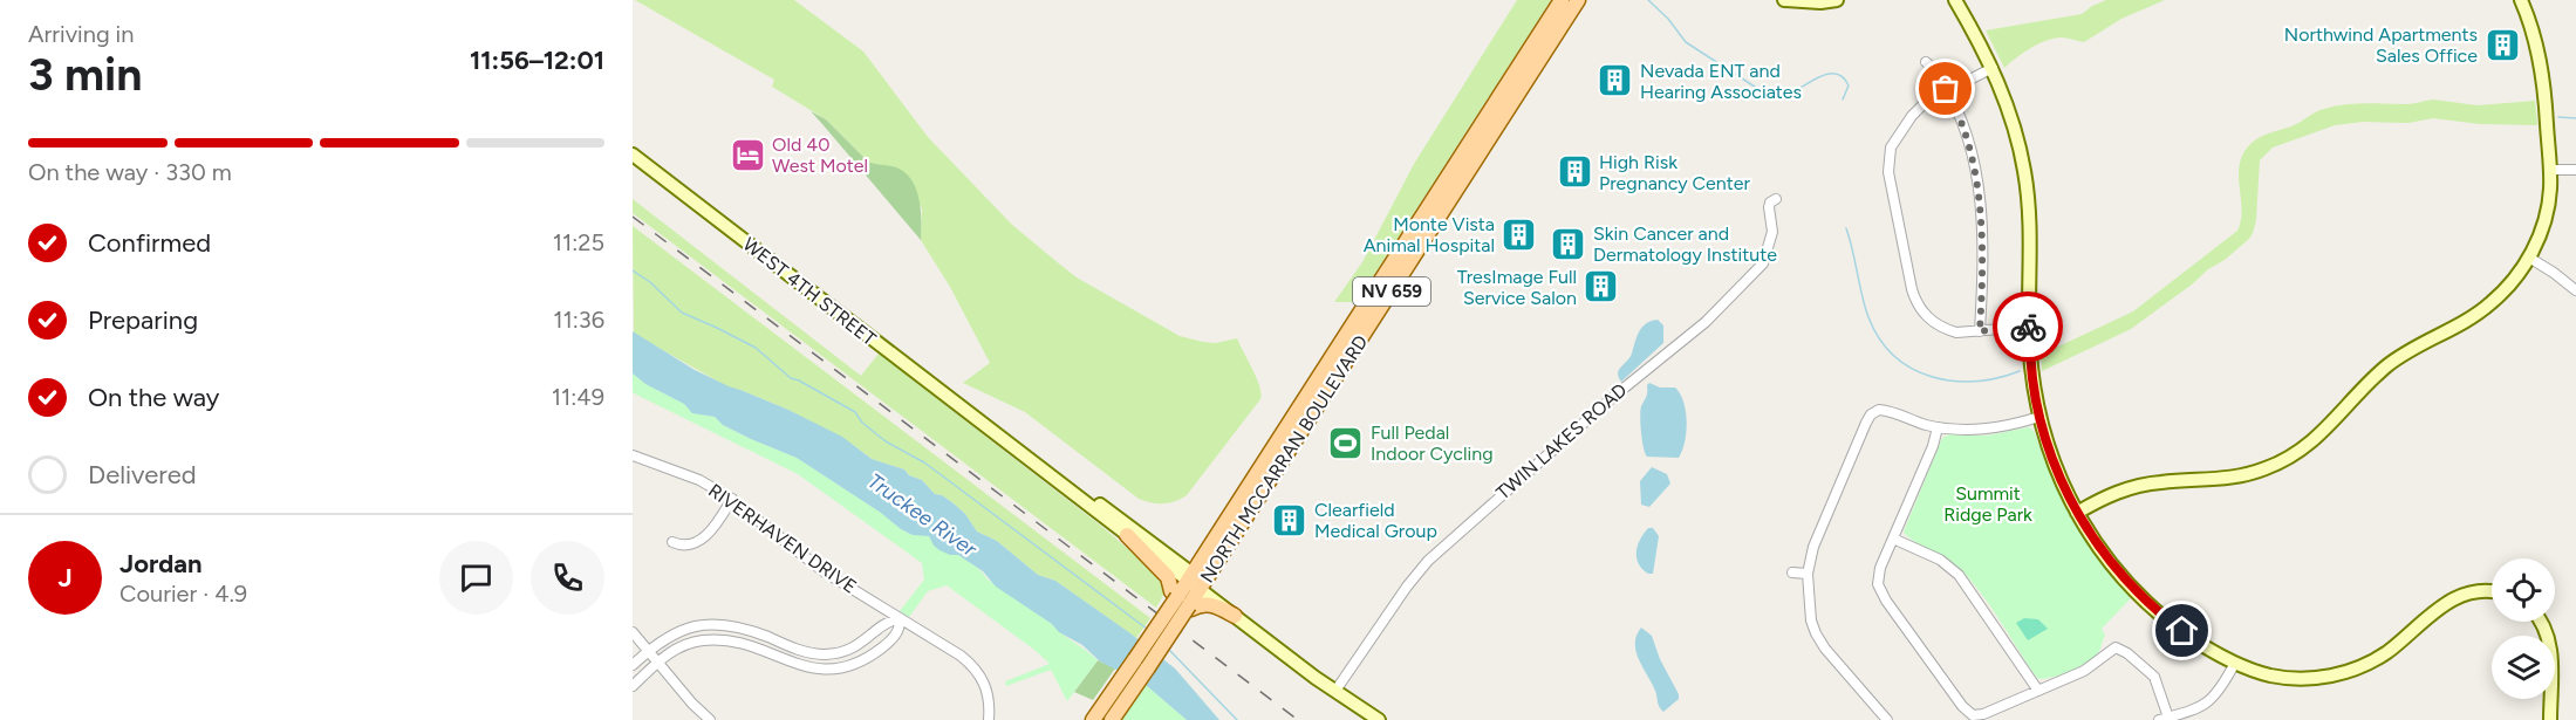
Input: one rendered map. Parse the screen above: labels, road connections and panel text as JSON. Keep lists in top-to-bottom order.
{
  "streets": {
    "main road": ["NV 659", "NORTH MCCARRAN BOULEVARD"],
    "street": ["WEST 4TH STREET", "TWIN LAKES ROAD", "RIVERHAVEN DRIVE"]
  },
  "crossings": [
    ["WEST 4TH STREET", "TWIN LAKES ROAD"],
    ["WEST 4TH STREET", "NORTH MCCARRAN BOULEVARD"]
  ],
  "water": ["Truckee River"],
  "parks": ["Summit Ridge Park"],
  "places": {
    "building": [
      "Northwind Apartments Sales Office",
      "Nevada ENT and Hearing Associates",
      "High Risk Pregnancy Center",
      "Monte Vista Animal Hospital",
      "Skin Cancer and Dermatology Institute",
      "TresImage Full Service Salon",
      "Clearfield Medical Group"
    ],
    "hotel": ["Old 40 West Motel"],
    "sports": ["Full Pedal Indoor Cycling"]
  },
  "page": {
    "heading": ["3 min", "Arriving in", "11:56–12:01"],
    "panel": ["Jordan", "Courier · 4.9"],
    "bar": "On the way · 330 m",
    "list": [
      ["Confirmed", "11:25"],
      ["Preparing", "11:36"],
      ["On the way", "11:49"],
      "Delivered"
    ],
    "round": "J"
  }
}
